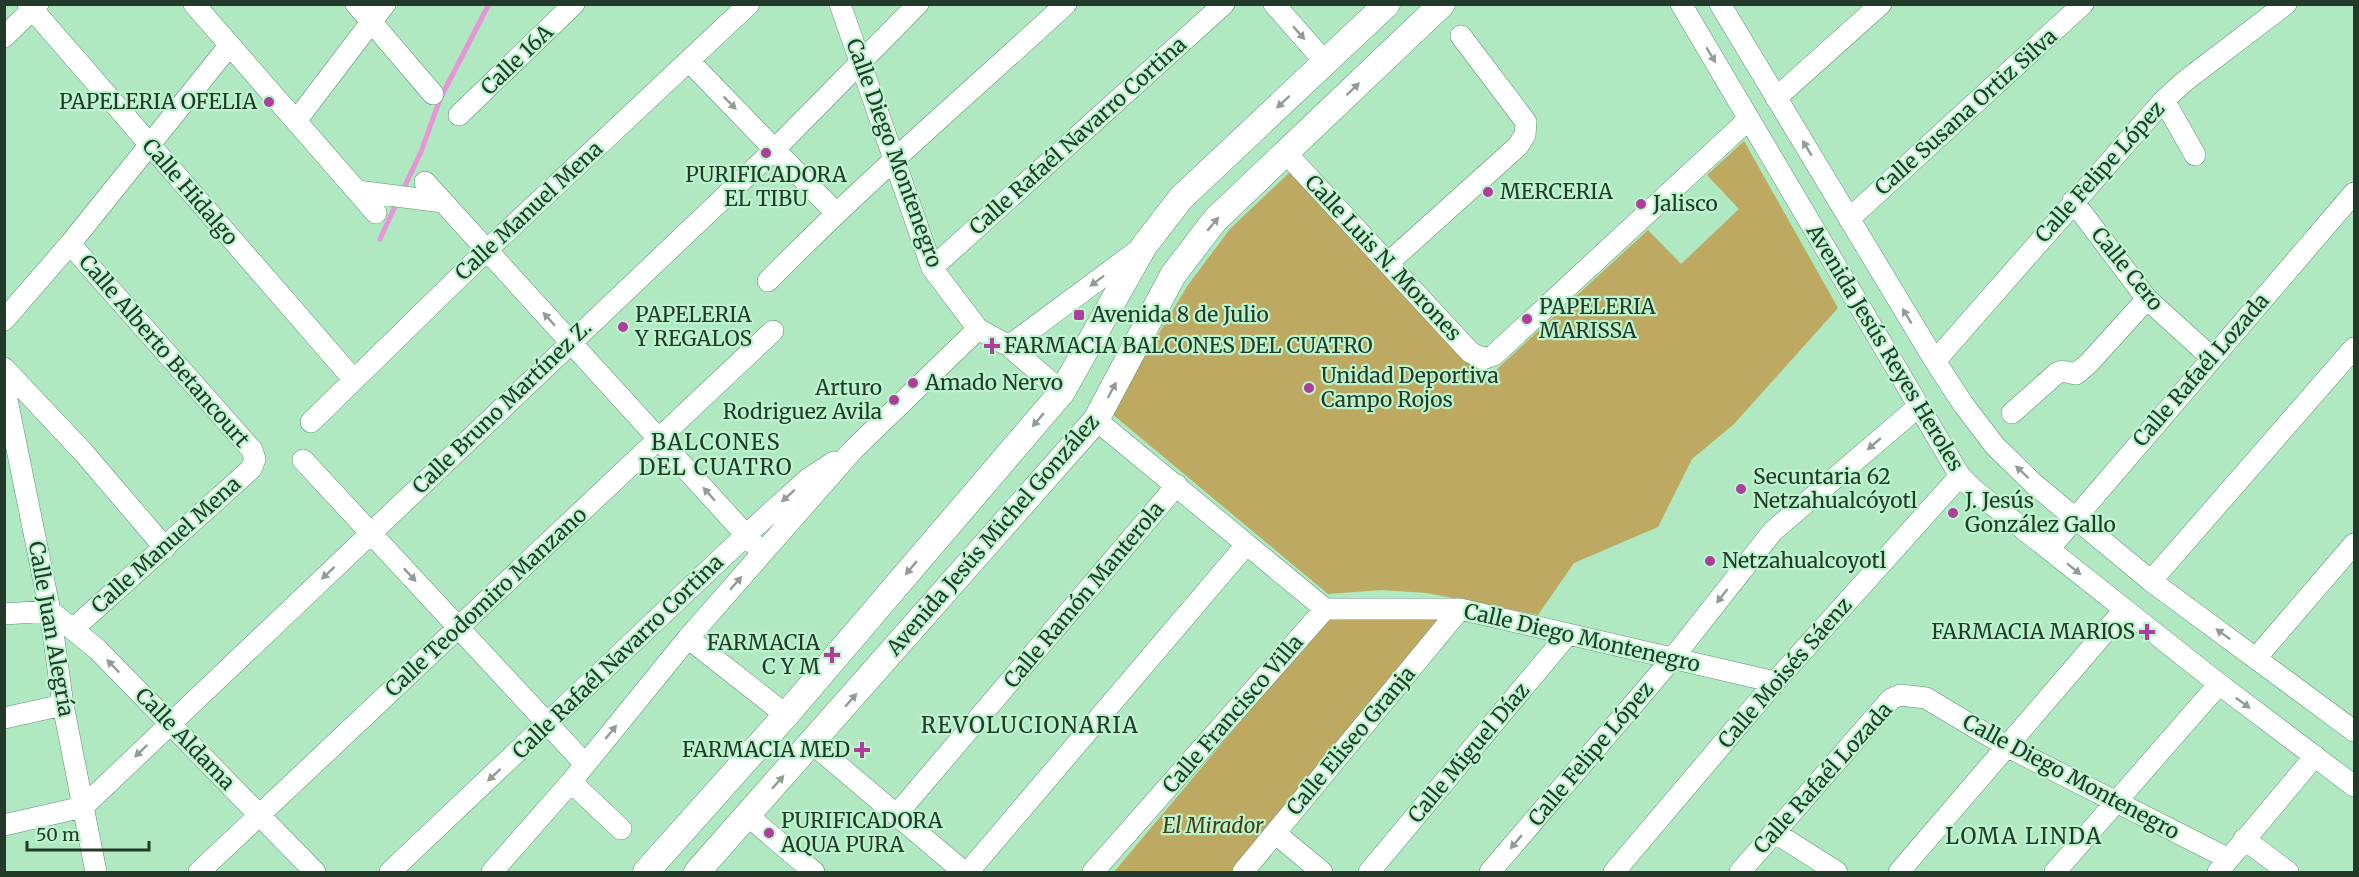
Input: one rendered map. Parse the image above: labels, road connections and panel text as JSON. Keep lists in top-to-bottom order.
{
  "streets": {
    "main road": ["Avenida Jesús Michel González"],
    "street": [
      "Calle 16A",
      "Calle Susana Ortiz Silva",
      "Calle Rafaél Navarro Cortina",
      "Calle Diego Montenegro",
      "Calle Felipe López",
      "Calle Hidalgo",
      "Calle Manuel Mena",
      "Calle Luis N. Morones",
      "Calle Cero",
      "Avenida Jesús Reyes Heroles",
      "Calle Alberto Betancourt",
      "Calle Rafaél Lozada",
      "Calle Bruno Martínez Z.",
      "Calle Ramón Manterola",
      "Calle Teodomiro Manzano",
      "Calle Juan Alegría",
      "Calle Moisés Sáenz",
      "Calle Francisco Villa",
      "Calle Aldama",
      "Calle Eliseo Granja",
      "Calle Miguel Díaz"
    ]
  },
  "crossings": [
    ["Calle Susana Ortiz Silva", "Avenida Jesús Reyes Heroles"],
    ["Calle Rafaél Navarro Cortina", "Calle Diego Montenegro"],
    ["Calle Diego Montenegro", "Calle Felipe López"],
    ["Calle Diego Montenegro", "Calle Rafaél Lozada"],
    ["Calle Diego Montenegro", "Calle Bruno Martínez Z."],
    ["Calle Diego Montenegro", "Avenida Jesús Michel González"],
    ["Calle Diego Montenegro", "Calle Moisés Sáenz"],
    ["Calle Diego Montenegro", "Calle Francisco Villa"],
    ["Calle Diego Montenegro", "Calle Eliseo Granja"],
    ["Calle Diego Montenegro", "Calle Miguel Díaz"],
    ["Calle Felipe López", "Calle Cero"],
    ["Calle Felipe López", "Avenida Jesús Reyes Heroles"],
    ["Calle Hidalgo", "Calle Manuel Mena"],
    ["Calle Manuel Mena", "Calle Alberto Betancourt"],
    ["Calle Manuel Mena", "Calle Aldama"],
    ["Calle Luis N. Morones", "Avenida Jesús Reyes Heroles"],
    ["Calle Luis N. Morones", "Avenida Jesús Michel González"],
    ["Calle Cero", "Calle Rafaél Lozada"],
    ["Avenida Jesús Reyes Heroles", "Calle Rafaél Lozada"],
    ["Avenida Jesús Reyes Heroles", "Calle Moisés Sáenz"],
    ["Calle Bruno Martínez Z.", "Calle Juan Alegría"],
    ["Calle Bruno Martínez Z.", "Calle Aldama"],
    ["Calle Teodomiro Manzano", "Calle Aldama"],
    ["Calle Juan Alegría", "Calle Aldama"]
  ],
  "one_way": ["Calle Felipe López", "Calle Aldama"],
  "districts": ["BALCONES DEL CUATRO", "REVOLUCIONARIA", "LOMA LINDA"],
  "parks": ["El Mirador"],
  "places": {
    "other": [
      "PAPELERIA OFELIA",
      "PURIFICADORA EL TIBU",
      "MERCERIA",
      "Jalisco",
      "PAPELERIA MARISSA",
      "PAPELERIA Y REGALOS",
      "Amado Nervo",
      "Unidad Deportiva Campo Rojos",
      "Arturo Rodriguez Avila",
      "Secuntaria 62 Netzahualcóyotl",
      "J. Jesús González Gallo",
      "Netzahualcoyotl",
      "PURIFICADORA AQUA PURA"
    ],
    "transit": ["Avenida 8 de Julio"],
    "health": [
      "FARMACIA BALCONES DEL CUATRO",
      "FARMACIA MARIOS",
      "FARMACIA C Y M",
      "FARMACIA MED"
    ]
  },
  "scale_bar": "50 m"
}
